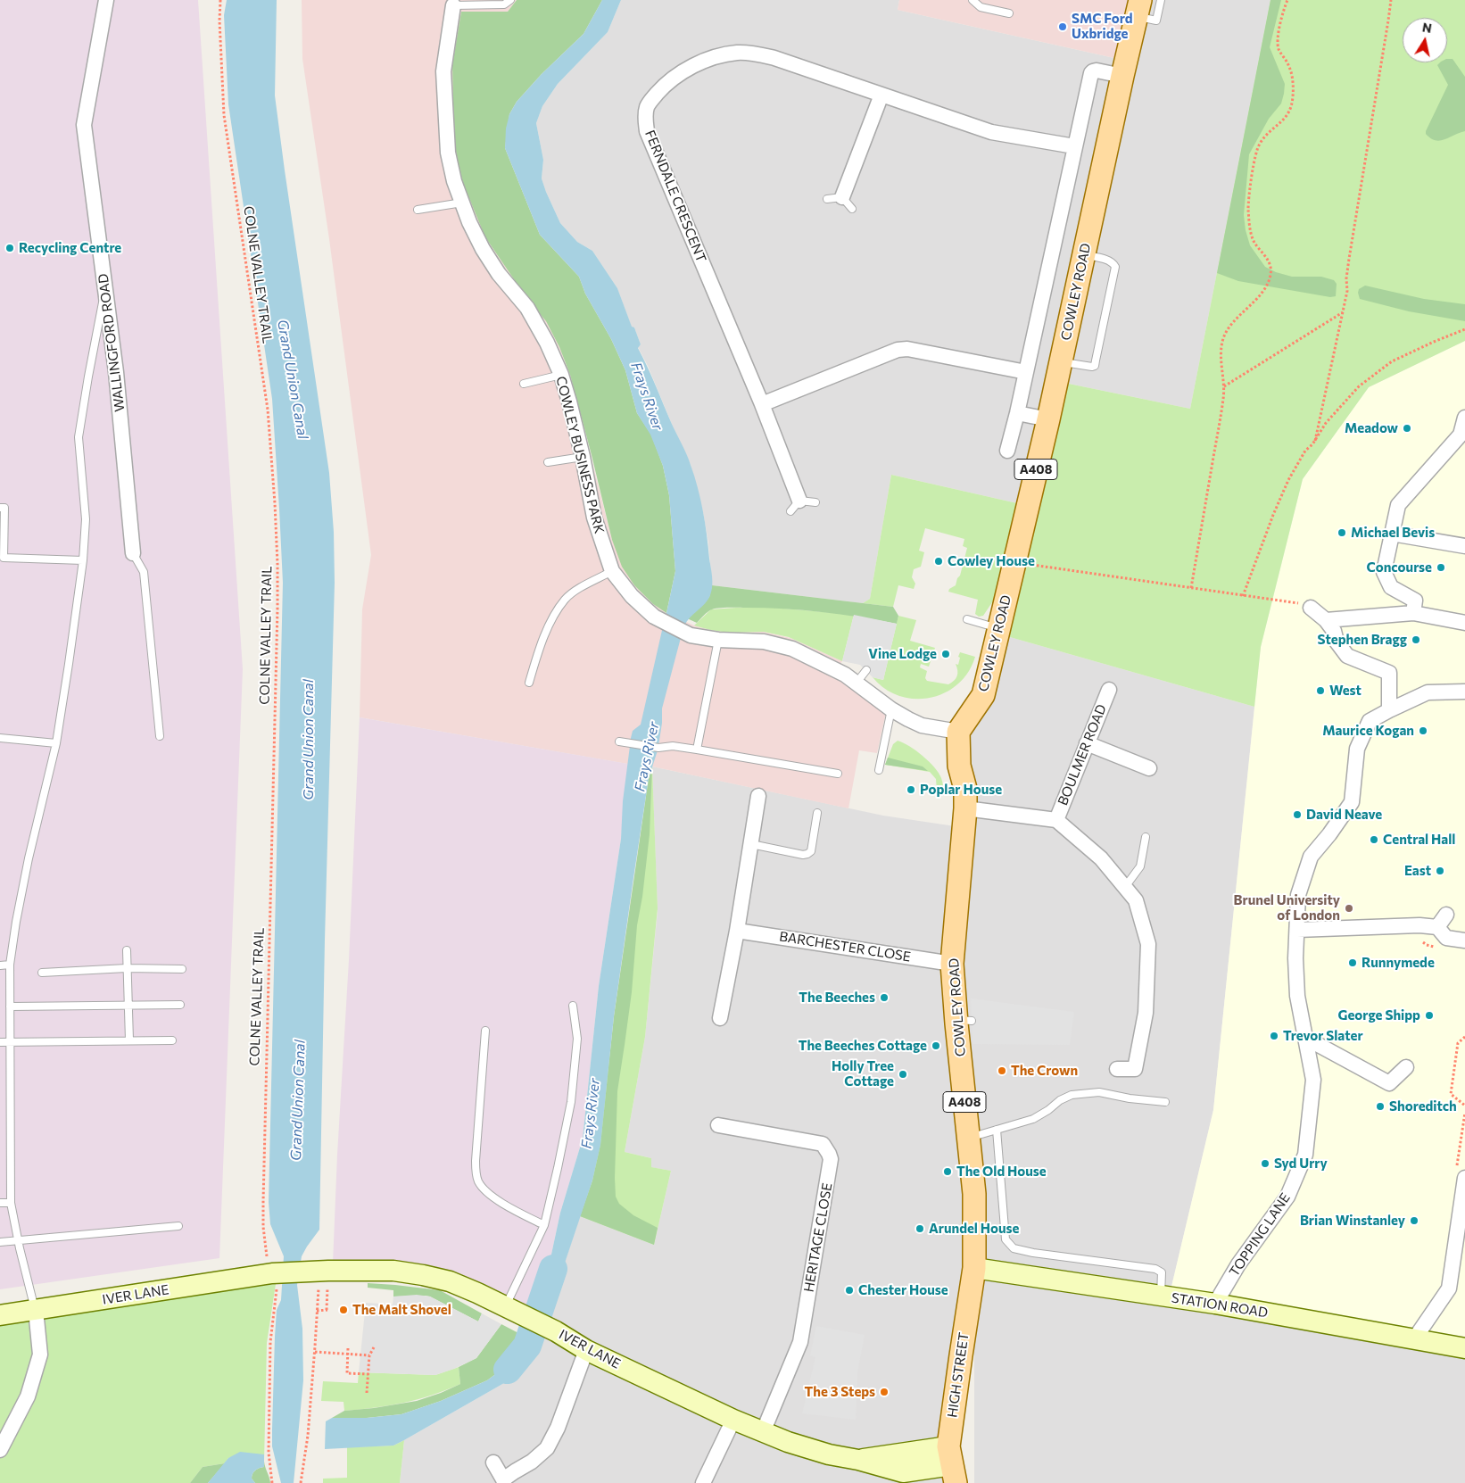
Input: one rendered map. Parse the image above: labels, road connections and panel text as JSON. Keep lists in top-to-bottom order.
{
  "streets": {
    "main road": [
      "COWLEY ROAD",
      "A408",
      "IVER LANE",
      "STATION ROAD",
      "HIGH STREET"
    ],
    "street": [
      "FERNDALE CRESCENT",
      "WALLINGFORD ROAD",
      "COWLEY BUSINESS PARK",
      "BOULMER ROAD",
      "BARCHESTER CLOSE",
      "TOPPING LANE",
      "HERITAGE CLOSE"
    ],
    "path": ["COLNE VALLEY TRAIL"]
  },
  "crossings": [
    ["COLNE VALLEY TRAIL", "IVER LANE"],
    ["COWLEY ROAD", "BARCHESTER CLOSE"],
    ["COWLEY ROAD", "STATION ROAD"],
    ["COWLEY ROAD", "HIGH STREET"],
    ["TOPPING LANE", "STATION ROAD"],
    ["HERITAGE CLOSE", "IVER LANE"],
    ["IVER LANE", "HIGH STREET"],
    ["STATION ROAD", "HIGH STREET"]
  ],
  "water": ["Grand Union Canal", "Frays River"],
  "places": [
    "SMC Ford Uxbridge",
    "Recycling Centre",
    "Meadow",
    "Michael Bevis",
    "Cowley House",
    "Concourse",
    "Stephen Bragg",
    "Vine Lodge",
    "West",
    "Maurice Kogan",
    "Poplar House",
    "David Neave",
    "Central Hall",
    "East",
    "Brunel University of London",
    "Runnymede",
    "The Beeches",
    "George Shipp",
    "Trevor Slater",
    "The Beeches Cottage",
    "The Crown",
    "Holly Tree Cottage",
    "Shoreditch",
    "Syd Urry",
    "The Old House",
    "Brian Winstanley",
    "Arundel House",
    "Chester House",
    "The Malt Shovel",
    "The 3 Steps"
  ],
  "north": "top"
}
